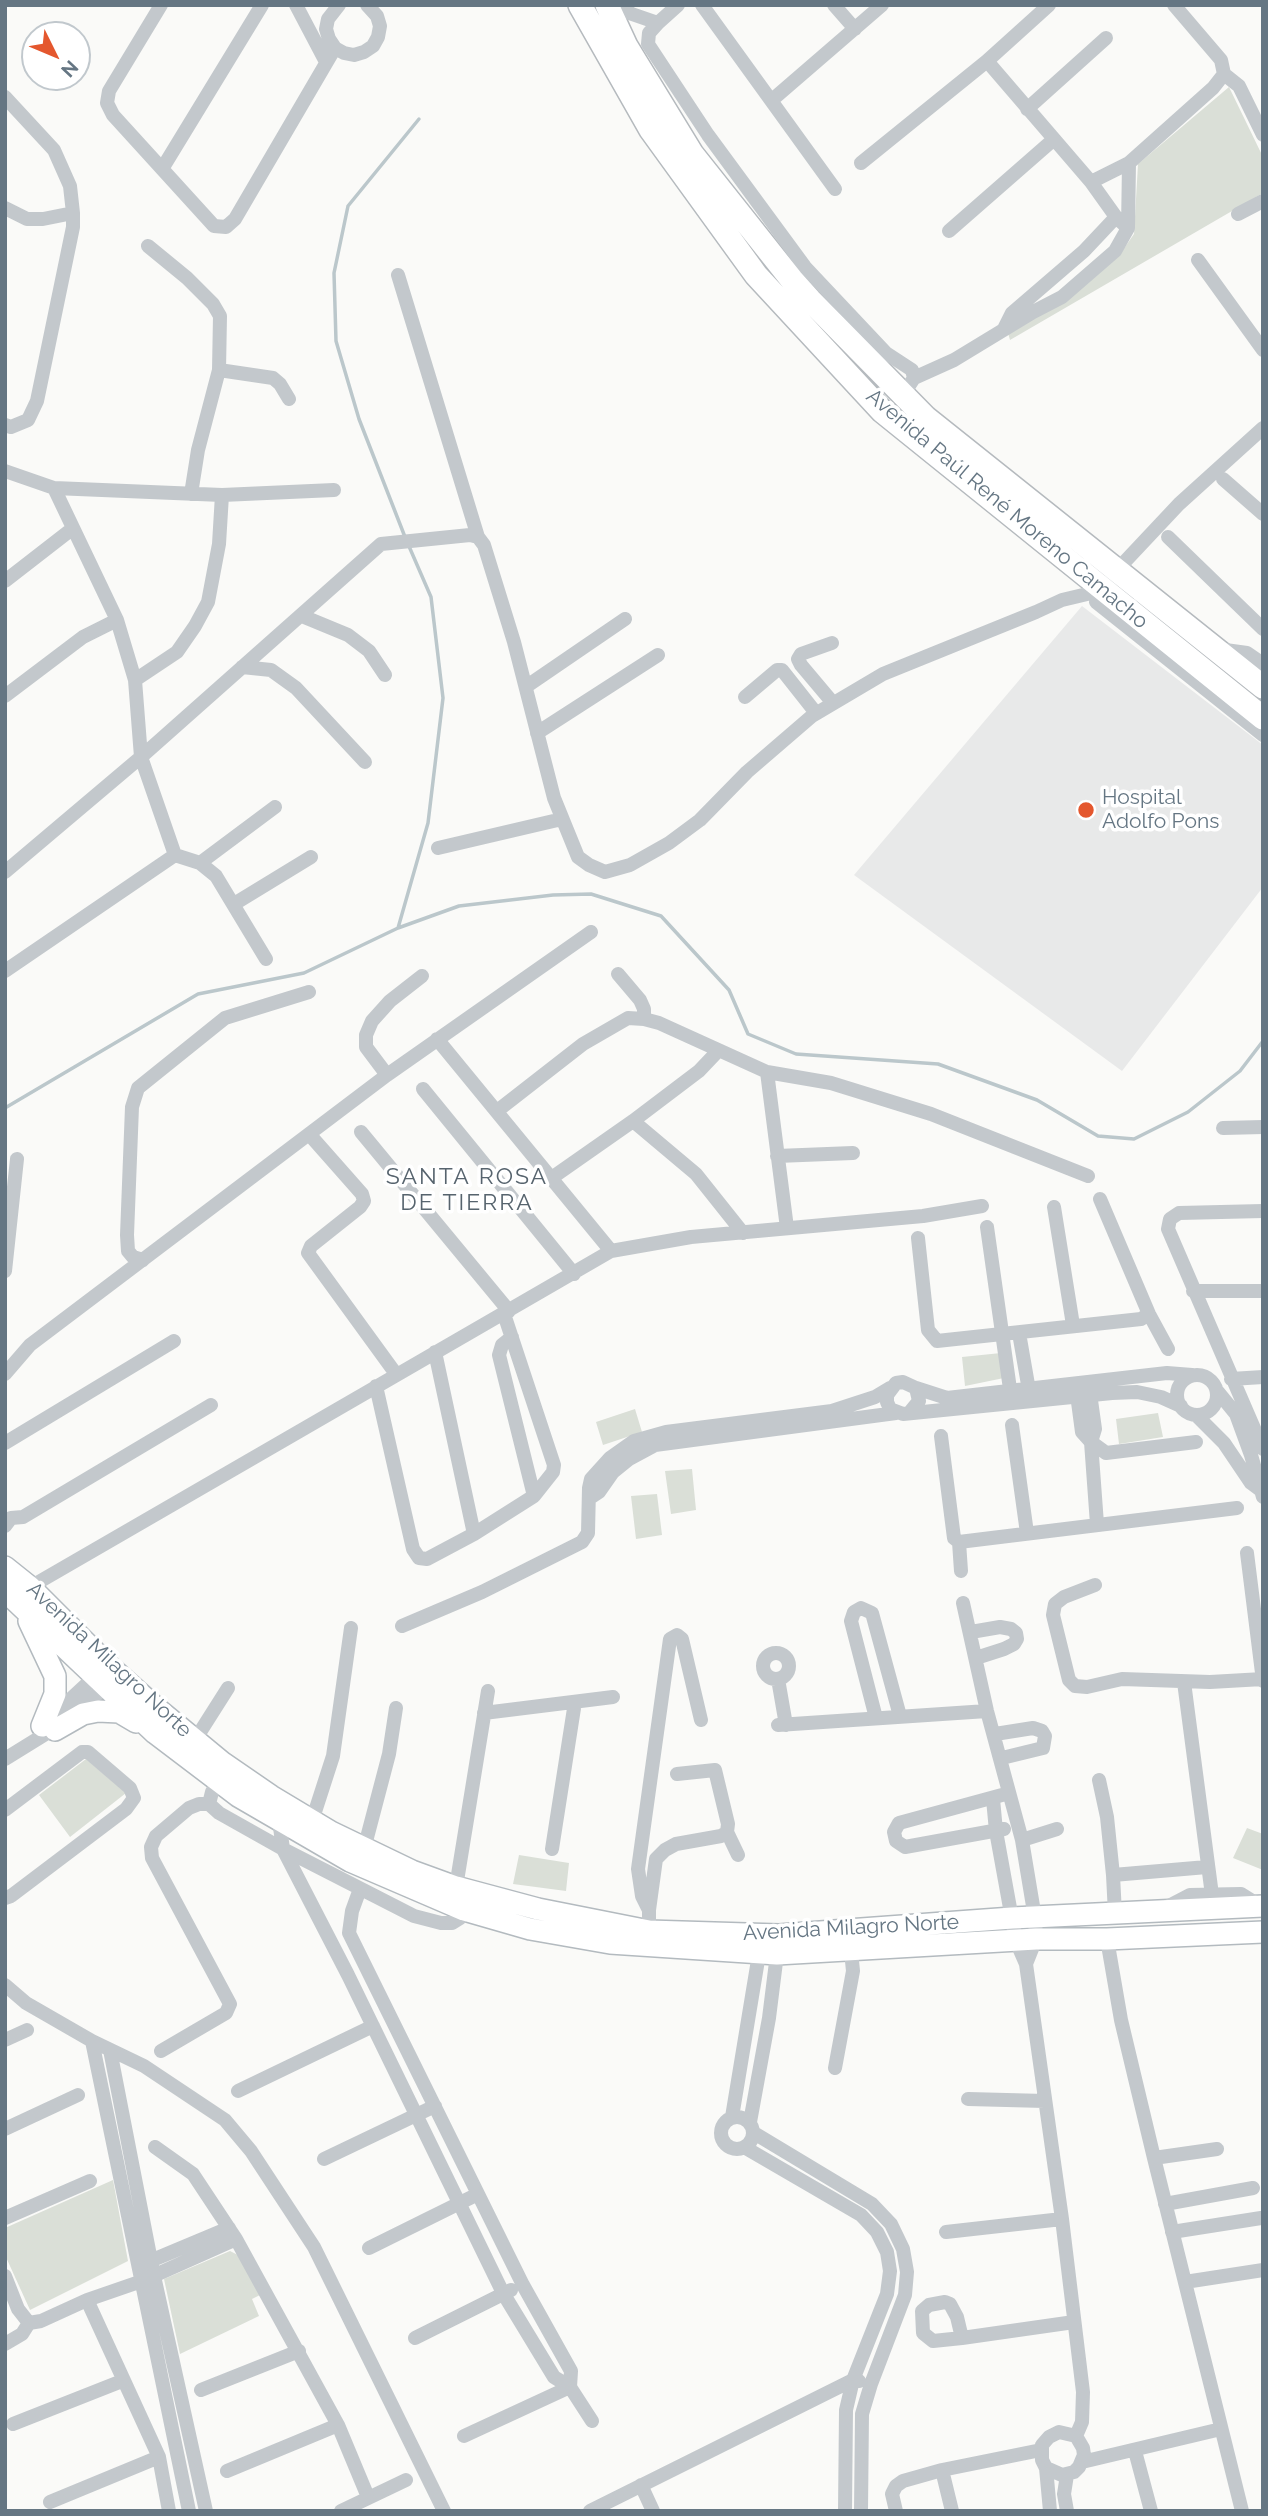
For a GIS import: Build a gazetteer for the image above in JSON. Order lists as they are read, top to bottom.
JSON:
{
  "streets": {
    "main road": ["Avenida Paúl René Moreno Camacho", "Avenida Milagro Norte"]
  },
  "districts": ["SANTA ROSA DE TIERRA"],
  "places": ["Hospital Adolfo Pons"],
  "north": "bottom right"
}
